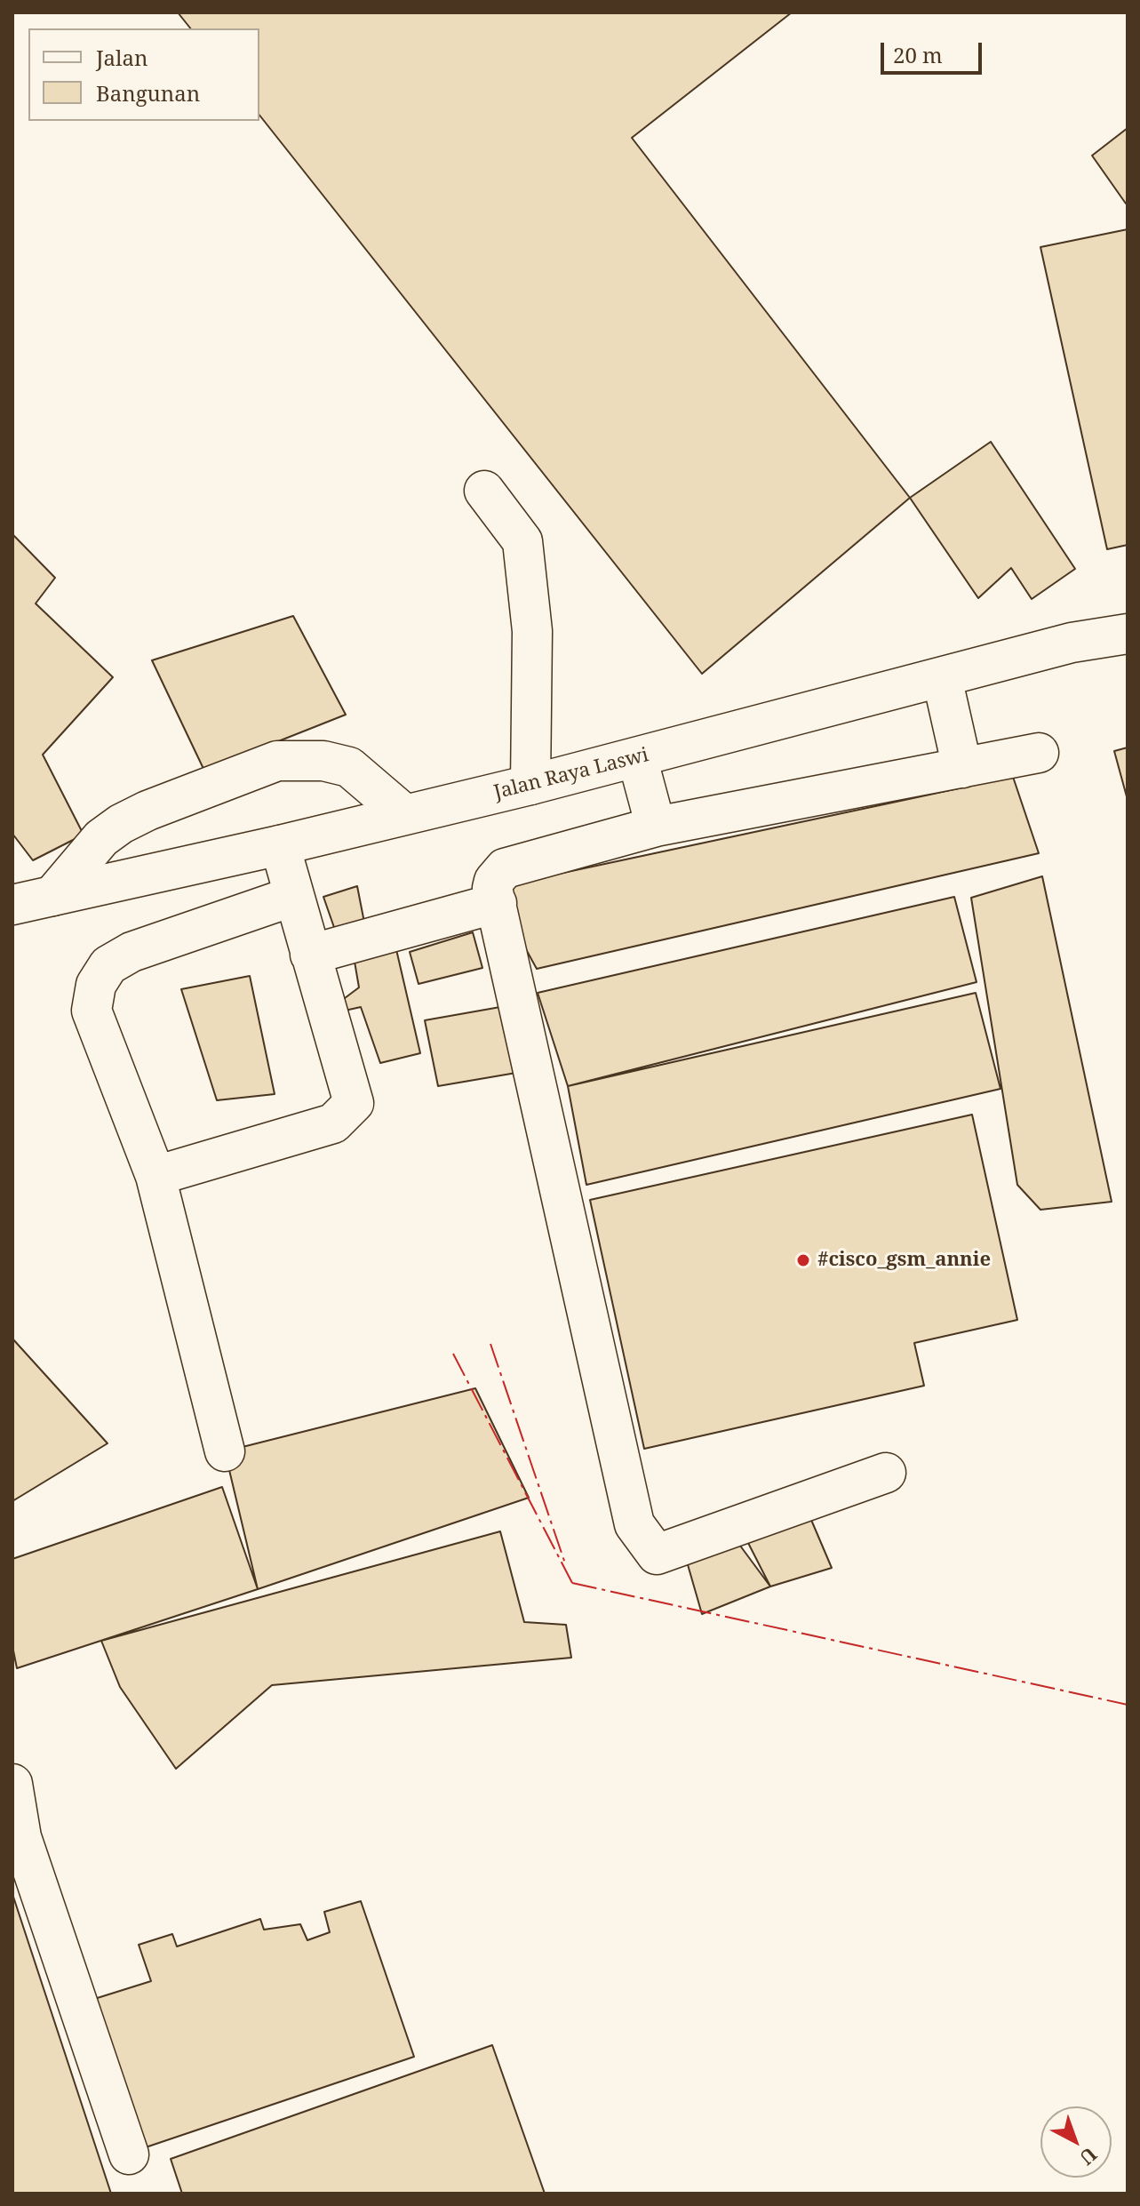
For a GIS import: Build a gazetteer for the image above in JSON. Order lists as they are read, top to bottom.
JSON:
{
  "streets": {
    "main road": ["Jalan Raya Laswi"]
  },
  "places": ["#cisco_gsm_annie"],
  "legend": ["Jalan", "Bangunan"],
  "scale_bar": "20 m",
  "north": "bottom right"
}
